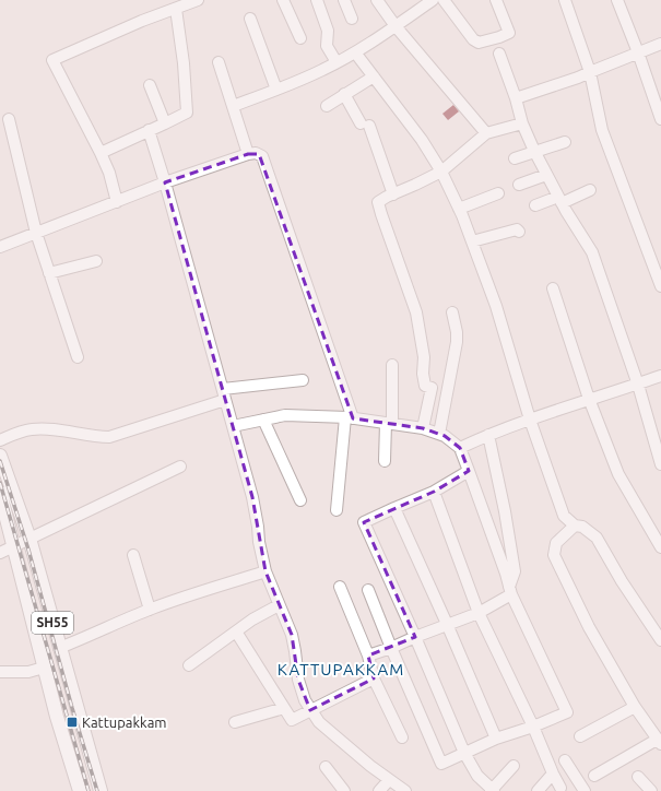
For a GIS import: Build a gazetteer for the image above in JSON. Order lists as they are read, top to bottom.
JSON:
{
  "streets": {
    "main road": ["SH55"]
  },
  "districts": ["KATTUPAKKAM"],
  "places": {
    "transit": ["Kattupakkam"]
  }
}
